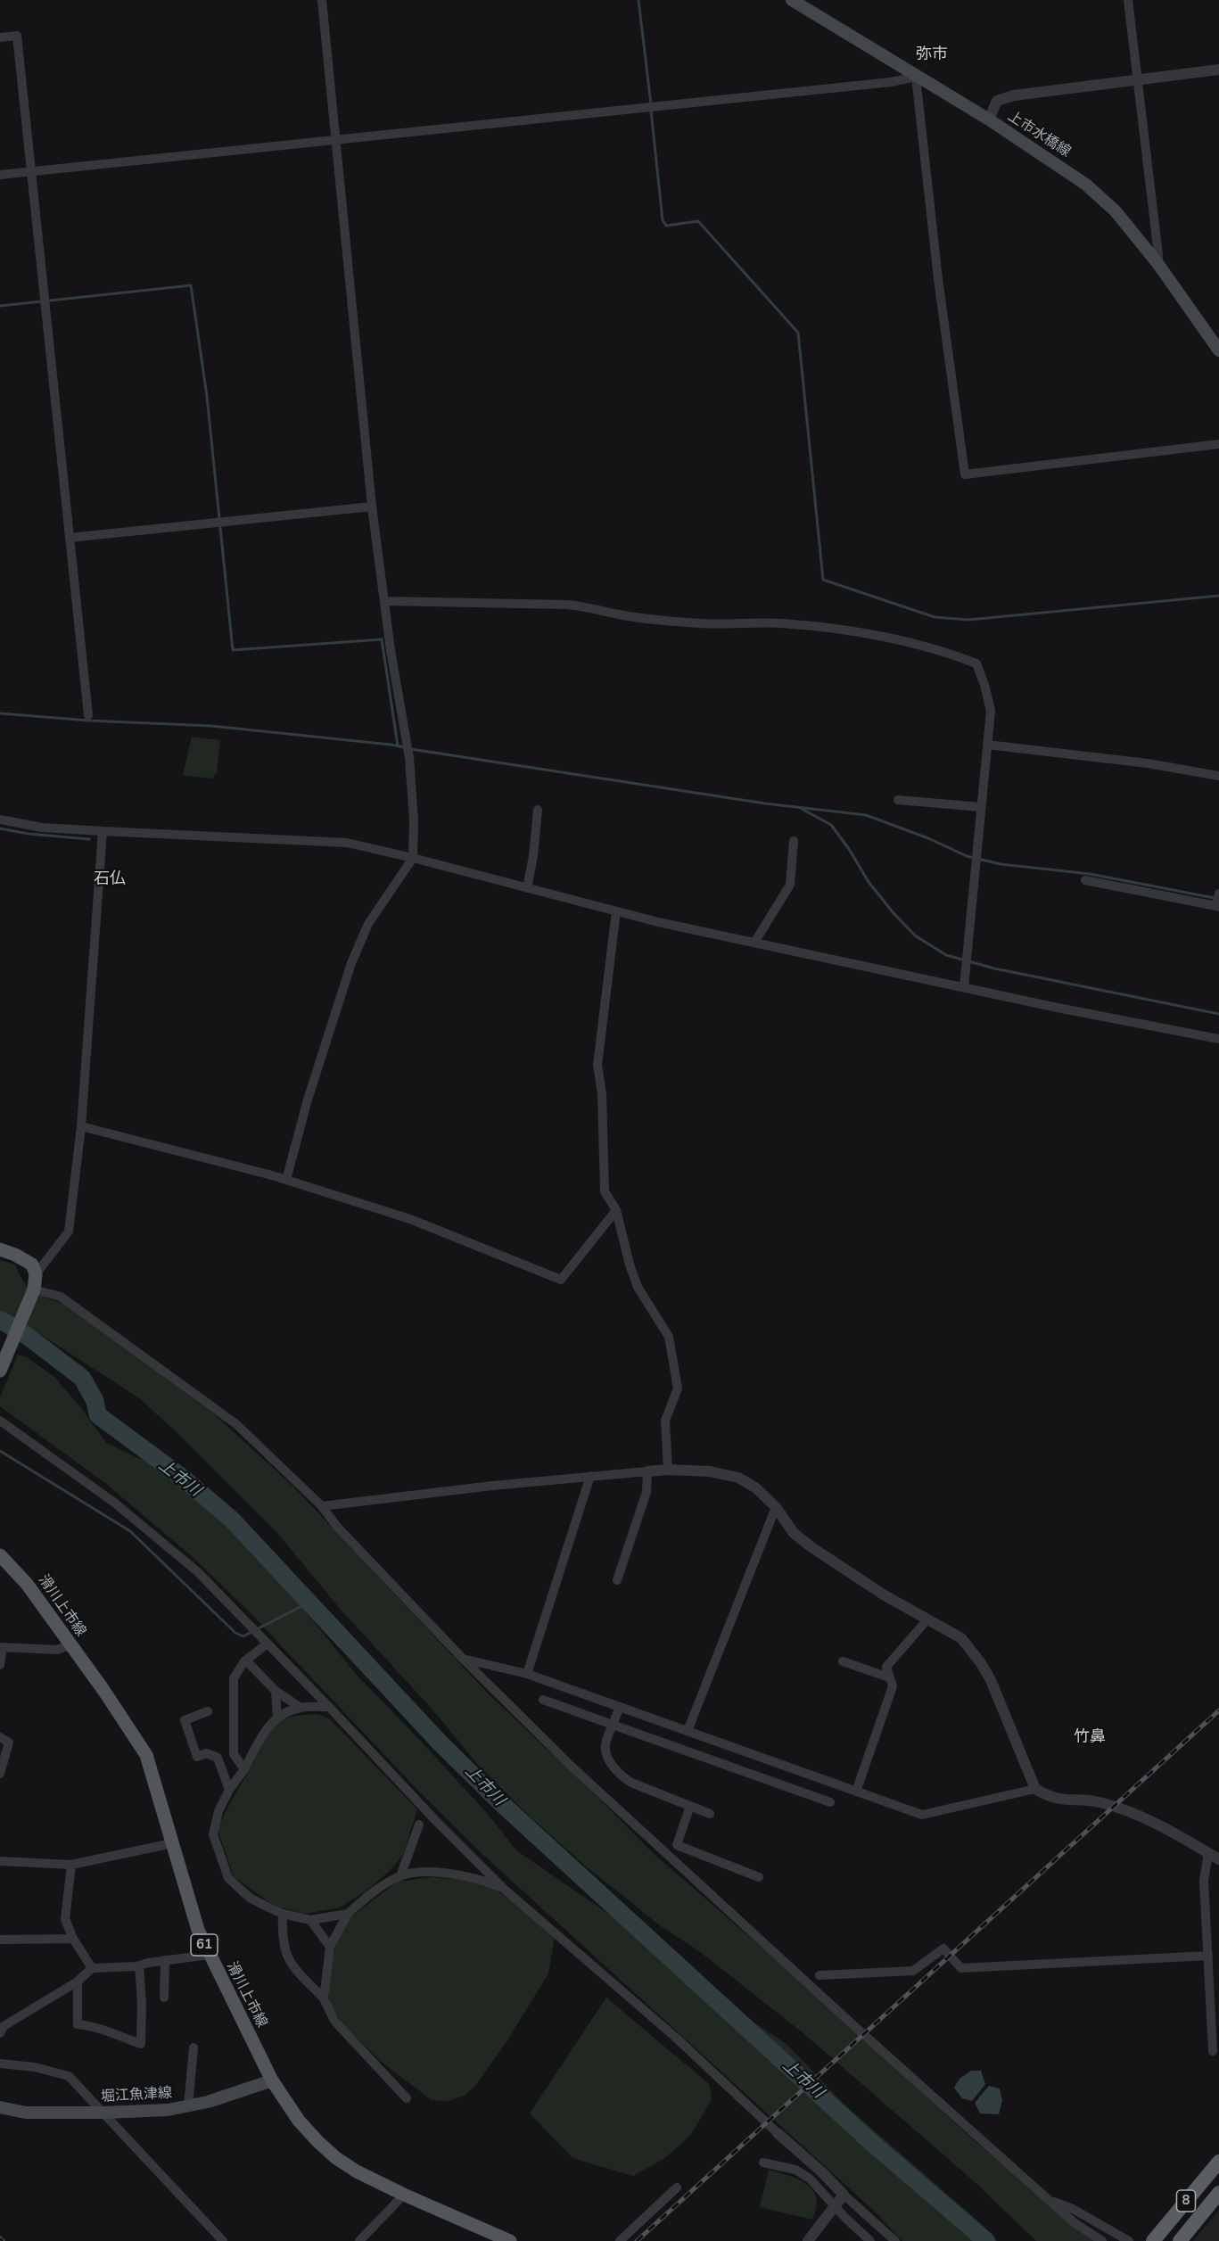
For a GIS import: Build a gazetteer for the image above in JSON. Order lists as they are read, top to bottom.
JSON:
{
  "streets": {
    "highway": ["8"],
    "main road": [
      "上市水橋線",
      "滑川上市線",
      "61",
      "堀江魚津線"
    ]
  },
  "crossings": [
    ["滑川上市線", "堀江魚津線"]
  ],
  "districts": ["弥市", "石仏", "竹鼻"],
  "water": ["上市川"]
}
